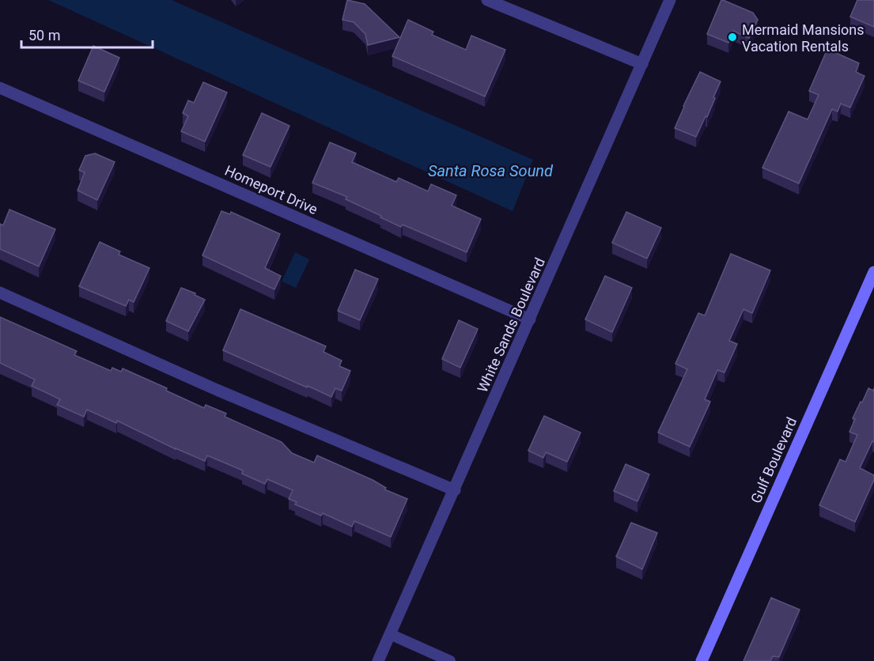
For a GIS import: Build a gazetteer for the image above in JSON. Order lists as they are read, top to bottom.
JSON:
{
  "streets": {
    "main road": ["Gulf Boulevard"],
    "street": ["Homeport Drive", "White Sands Boulevard"]
  },
  "crossings": [
    ["Homeport Drive", "White Sands Boulevard"]
  ],
  "water": ["Santa Rosa Sound"],
  "places": ["Mermaid Mansions Vacation Rentals"],
  "scale_bar": "50 m"
}
